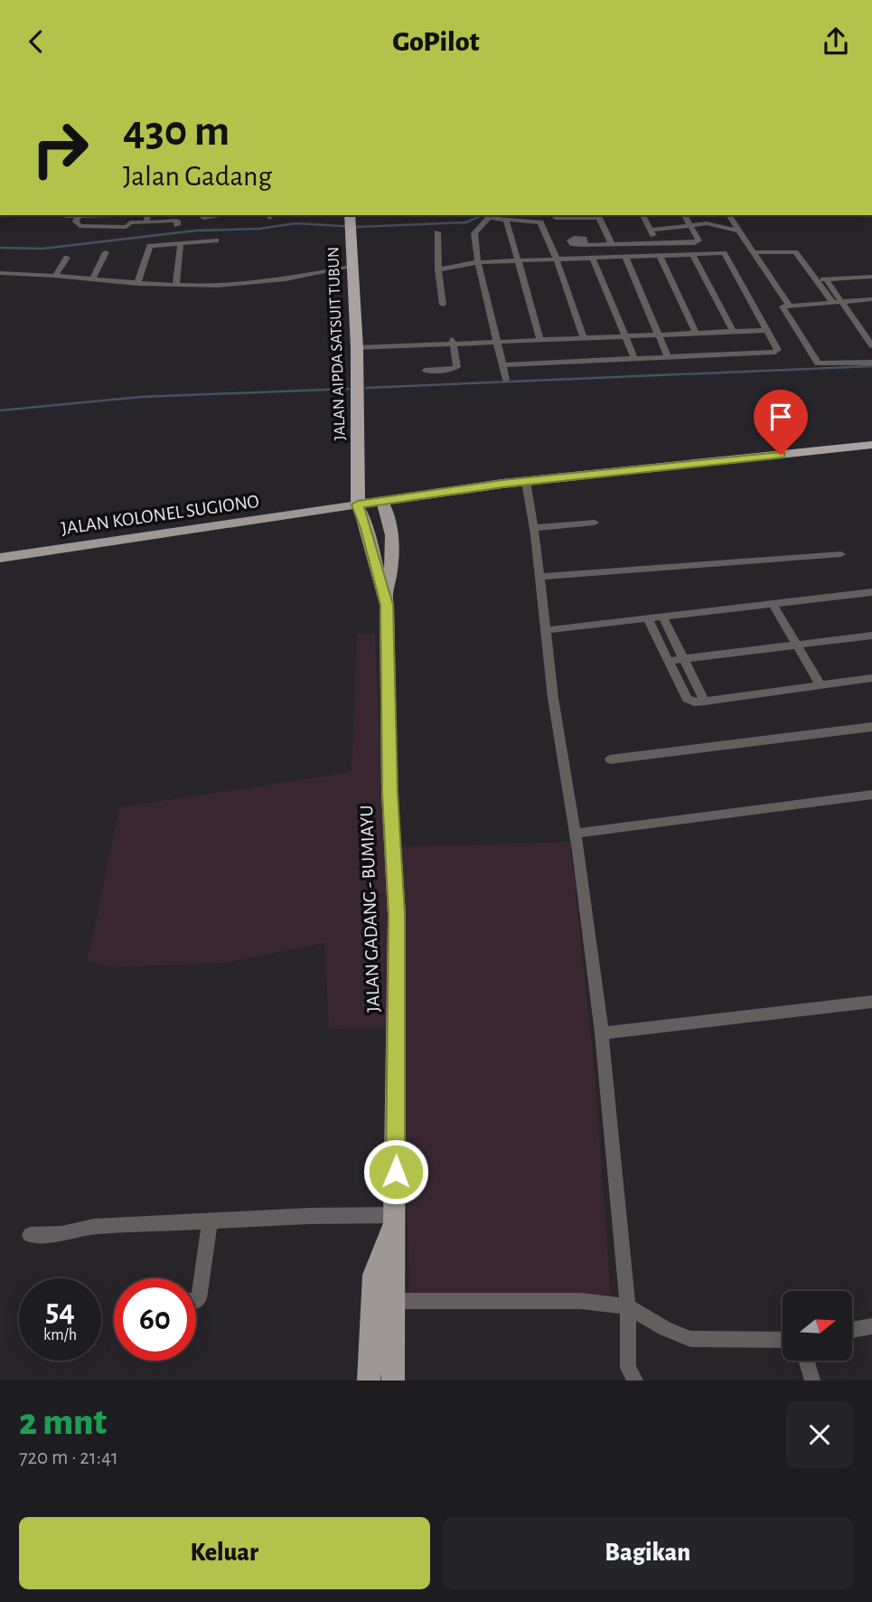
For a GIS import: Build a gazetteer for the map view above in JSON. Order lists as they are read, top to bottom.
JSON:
{
  "streets": {
    "highway": ["JALAN AIPDA SATSUIT TUBUN"],
    "main road": ["JALAN KOLONEL SUGIONO", "JALAN GADANG - BUMIAYU"]
  },
  "crossings": [
    ["JALAN AIPDA SATSUIT TUBUN", "JALAN KOLONEL SUGIONO"],
    ["JALAN AIPDA SATSUIT TUBUN", "JALAN GADANG - BUMIAYU"],
    ["JALAN KOLONEL SUGIONO", "JALAN GADANG - BUMIAYU"]
  ],
  "north": "right",
  "page": {
    "header": "GoPilot",
    "turn": ["430 m", "Jalan Gadang"],
    "speed": "54 km/h",
    "limit": "60",
    "heading": ["2 mnt", "720 m · 21:41"],
    "buttons": ["Keluar", "Bagikan"]
  }
}
